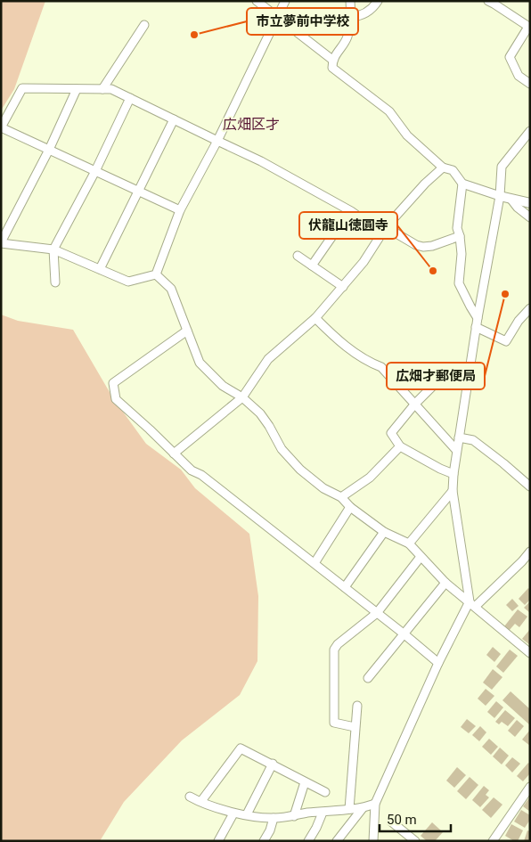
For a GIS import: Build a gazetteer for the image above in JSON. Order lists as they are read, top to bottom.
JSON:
{
  "districts": ["広畑区才"],
  "places": ["市立夢前中学校", "伏龍山徳圓寺", "広畑才郵便局"],
  "scale_bar": "50 m"
}
